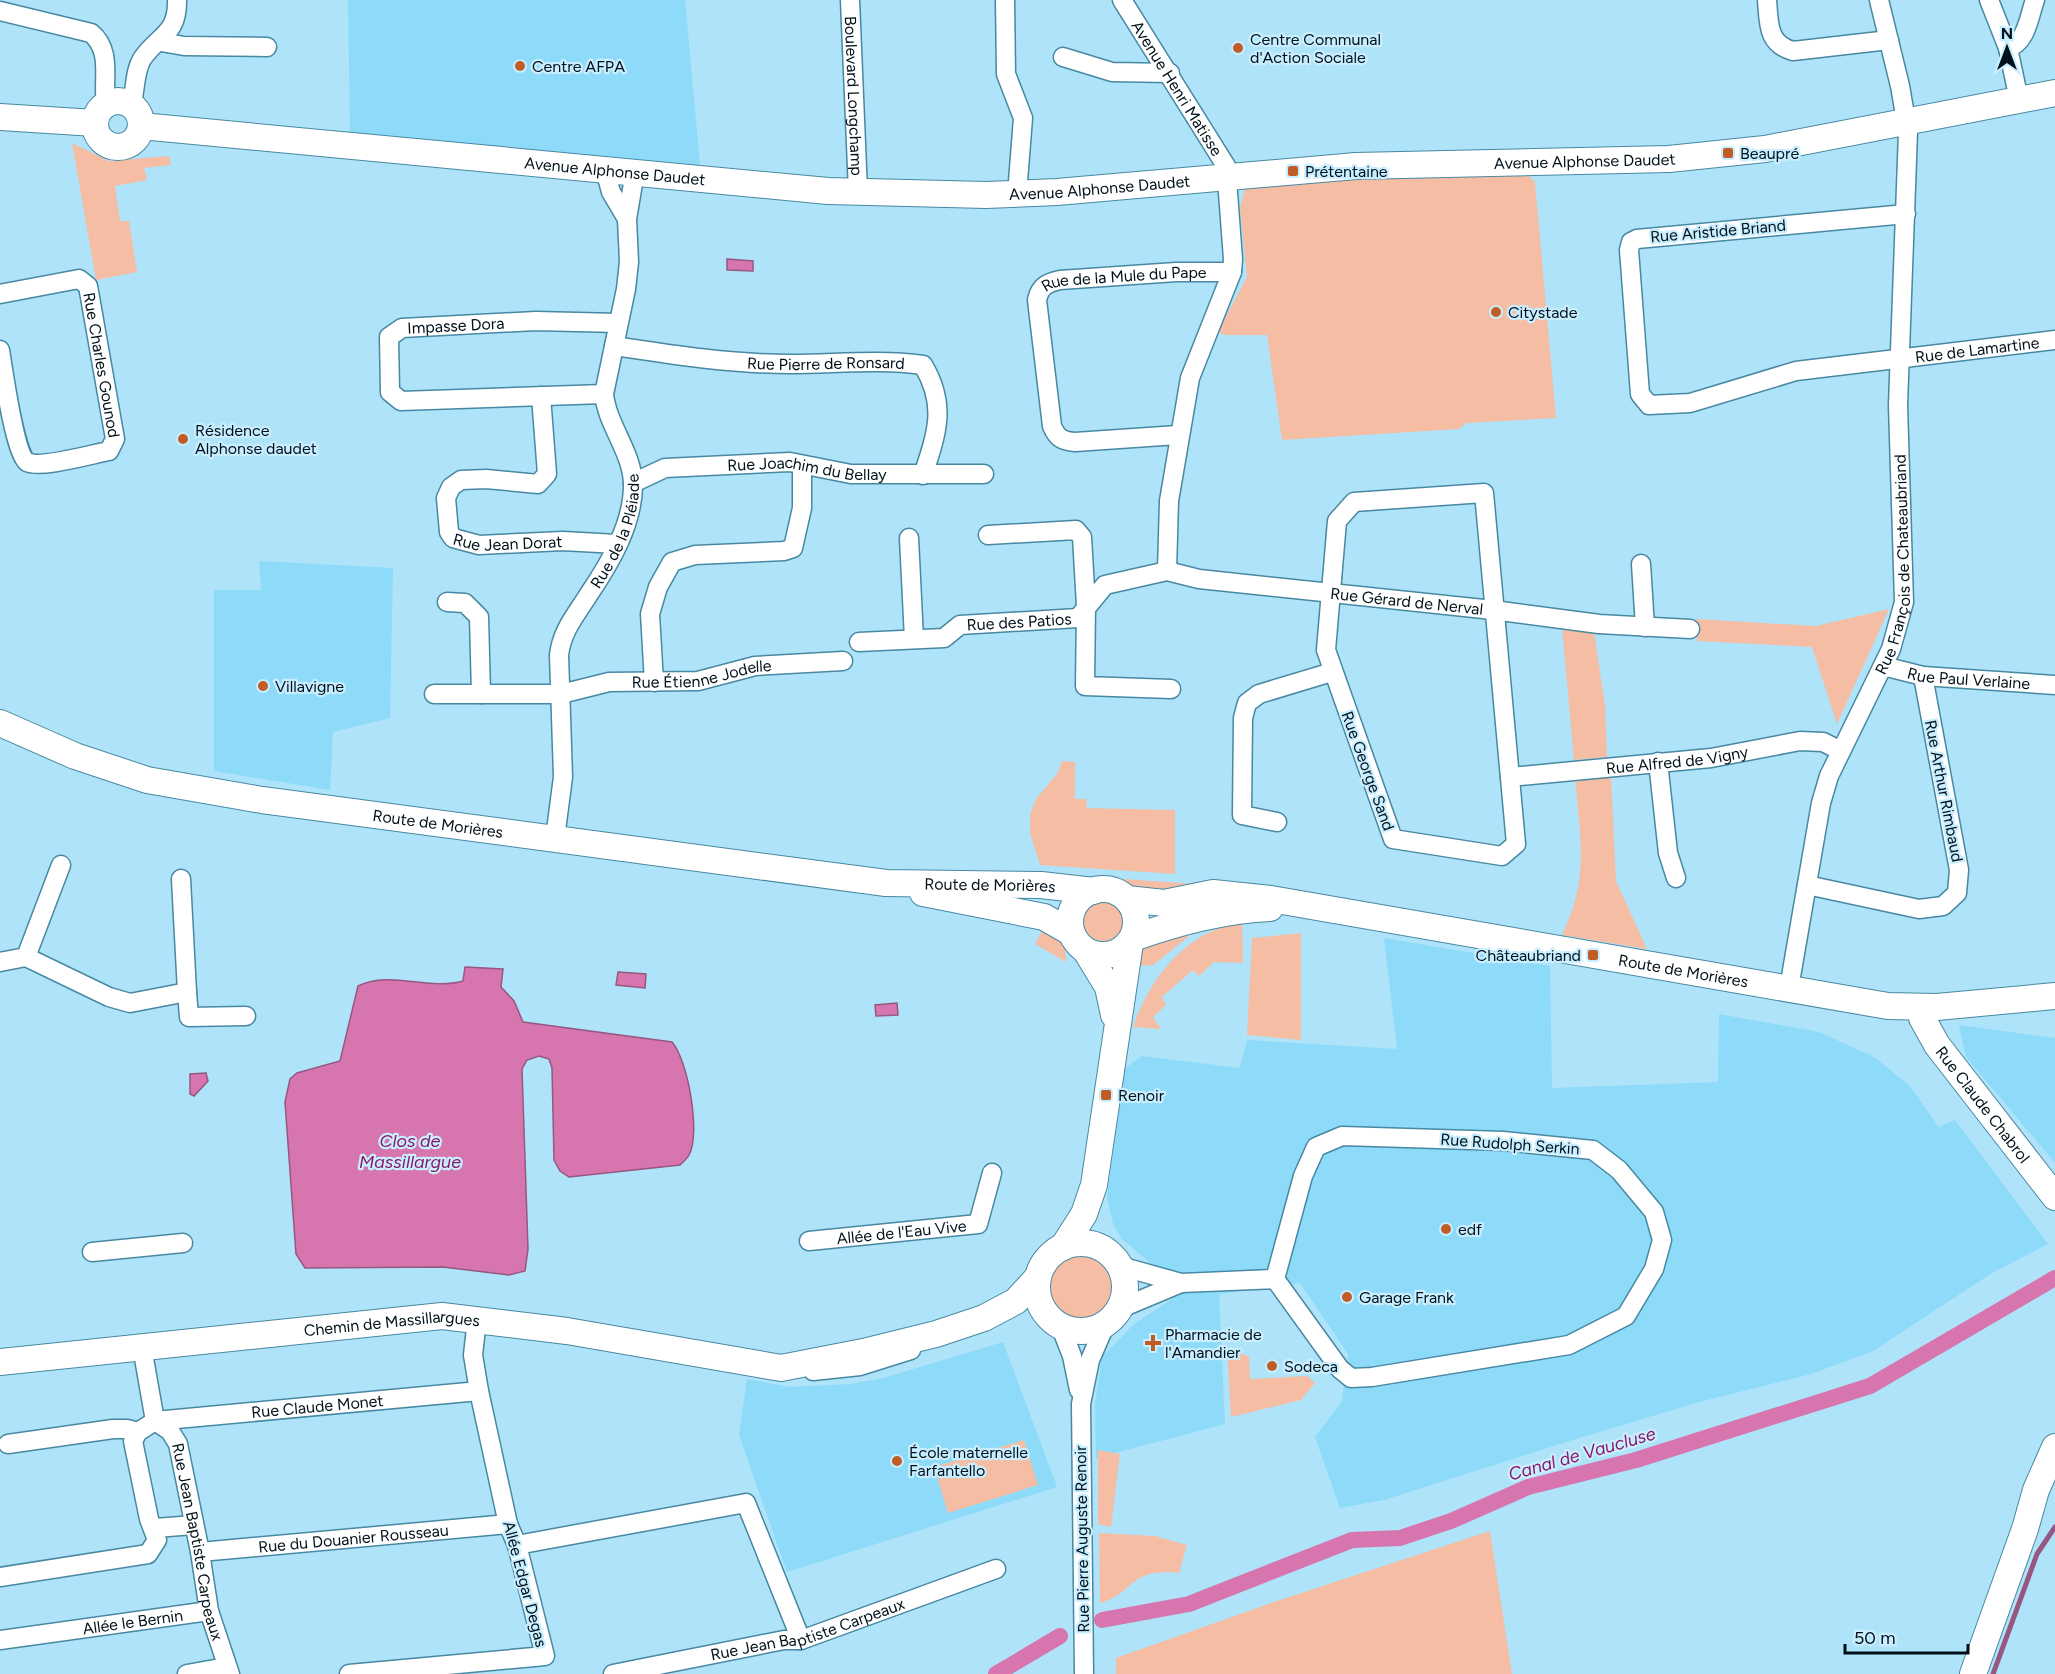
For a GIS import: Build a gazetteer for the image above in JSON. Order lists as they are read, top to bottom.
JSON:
{
  "streets": {
    "street": [
      "Avenue Henri Matisse",
      "Boulevard Longchamp",
      "Avenue Alphonse Daudet",
      "Rue Aristide Briand",
      "Rue de la Mule du Pape",
      "Impasse Dora",
      "Rue de Lamartine",
      "Rue Pierre de Ronsard",
      "Rue Charles Gounod",
      "Rue Joachim du Bellay",
      "Rue de la Pléiade",
      "Rue Jean Dorat",
      "Rue François de Chateaubriand",
      "Rue Gérard de Nerval",
      "Rue des Patios",
      "Rue Étienne Jodelle",
      "Rue Paul Verlaine",
      "Rue Alfred de Vigny",
      "Rue George Sand",
      "Rue Arthur Rimbaud",
      "Route de Morières",
      "Rue Claude Chabrol",
      "Rue Rudolph Serkin",
      "Allée de l'Eau Vive",
      "Chemin de Massillargues",
      "Rue Claude Monet",
      "Rue du Douanier Rousseau",
      "Rue Pierre Auguste Renoir",
      "Rue Jean Baptiste Carpeaux",
      "Allée Edgar Degas",
      "Allée le Bernin"
    ]
  },
  "crossings": [
    ["Avenue Henri Matisse", "Avenue Alphonse Daudet"],
    ["Avenue Henri Matisse", "Rue de la Mule du Pape"],
    ["Boulevard Longchamp", "Avenue Alphonse Daudet"],
    ["Avenue Alphonse Daudet", "Rue de la Pléiade"],
    ["Avenue Alphonse Daudet", "Rue François de Chateaubriand"],
    ["Rue Aristide Briand", "Rue de Lamartine"],
    ["Rue Aristide Briand", "Rue François de Chateaubriand"],
    ["Impasse Dora", "Rue de la Pléiade"],
    ["Impasse Dora", "Rue Jean Dorat"],
    ["Rue de Lamartine", "Rue François de Chateaubriand"],
    ["Rue Pierre de Ronsard", "Rue Joachim du Bellay"],
    ["Rue Pierre de Ronsard", "Rue de la Pléiade"],
    ["Rue Joachim du Bellay", "Rue de la Pléiade"],
    ["Rue de la Pléiade", "Rue Jean Dorat"],
    ["Rue de la Pléiade", "Rue Étienne Jodelle"],
    ["Rue de la Pléiade", "Route de Morières"],
    ["Rue François de Chateaubriand", "Rue Paul Verlaine"],
    ["Rue François de Chateaubriand", "Rue Alfred de Vigny"],
    ["Rue François de Chateaubriand", "Rue Arthur Rimbaud"],
    ["Rue François de Chateaubriand", "Route de Morières"],
    ["Rue Gérard de Nerval", "Rue des Patios"],
    ["Rue Gérard de Nerval", "Rue George Sand"],
    ["Rue Paul Verlaine", "Rue Arthur Rimbaud"],
    ["Rue Alfred de Vigny", "Rue George Sand"],
    ["Route de Morières", "Rue Claude Chabrol"],
    ["Chemin de Massillargues", "Rue Pierre Auguste Renoir"],
    ["Chemin de Massillargues", "Allée Edgar Degas"],
    ["Rue Claude Monet", "Rue Jean Baptiste Carpeaux"],
    ["Rue Claude Monet", "Allée Edgar Degas"],
    ["Rue du Douanier Rousseau", "Rue Jean Baptiste Carpeaux"],
    ["Rue du Douanier Rousseau", "Allée Edgar Degas"],
    ["Rue Jean Baptiste Carpeaux", "Allée le Bernin"]
  ],
  "water": ["Clos de Massillargue", "Canal de Vaucluse"],
  "places": {
    "other": [
      "Centre Communal d'Action Sociale",
      "Centre AFPA",
      "Citystade",
      "Résidence Alphonse daudet",
      "Villavigne",
      "edf",
      "Garage Frank",
      "Sodeca",
      "École maternelle Farfantello"
    ],
    "transit": [
      "Beaupré",
      "Prétentaine",
      "Châteaubriand",
      "Renoir"
    ],
    "health": ["Pharmacie de l'Amandier"]
  },
  "scale_bar": "50 m",
  "north": "top"
}
